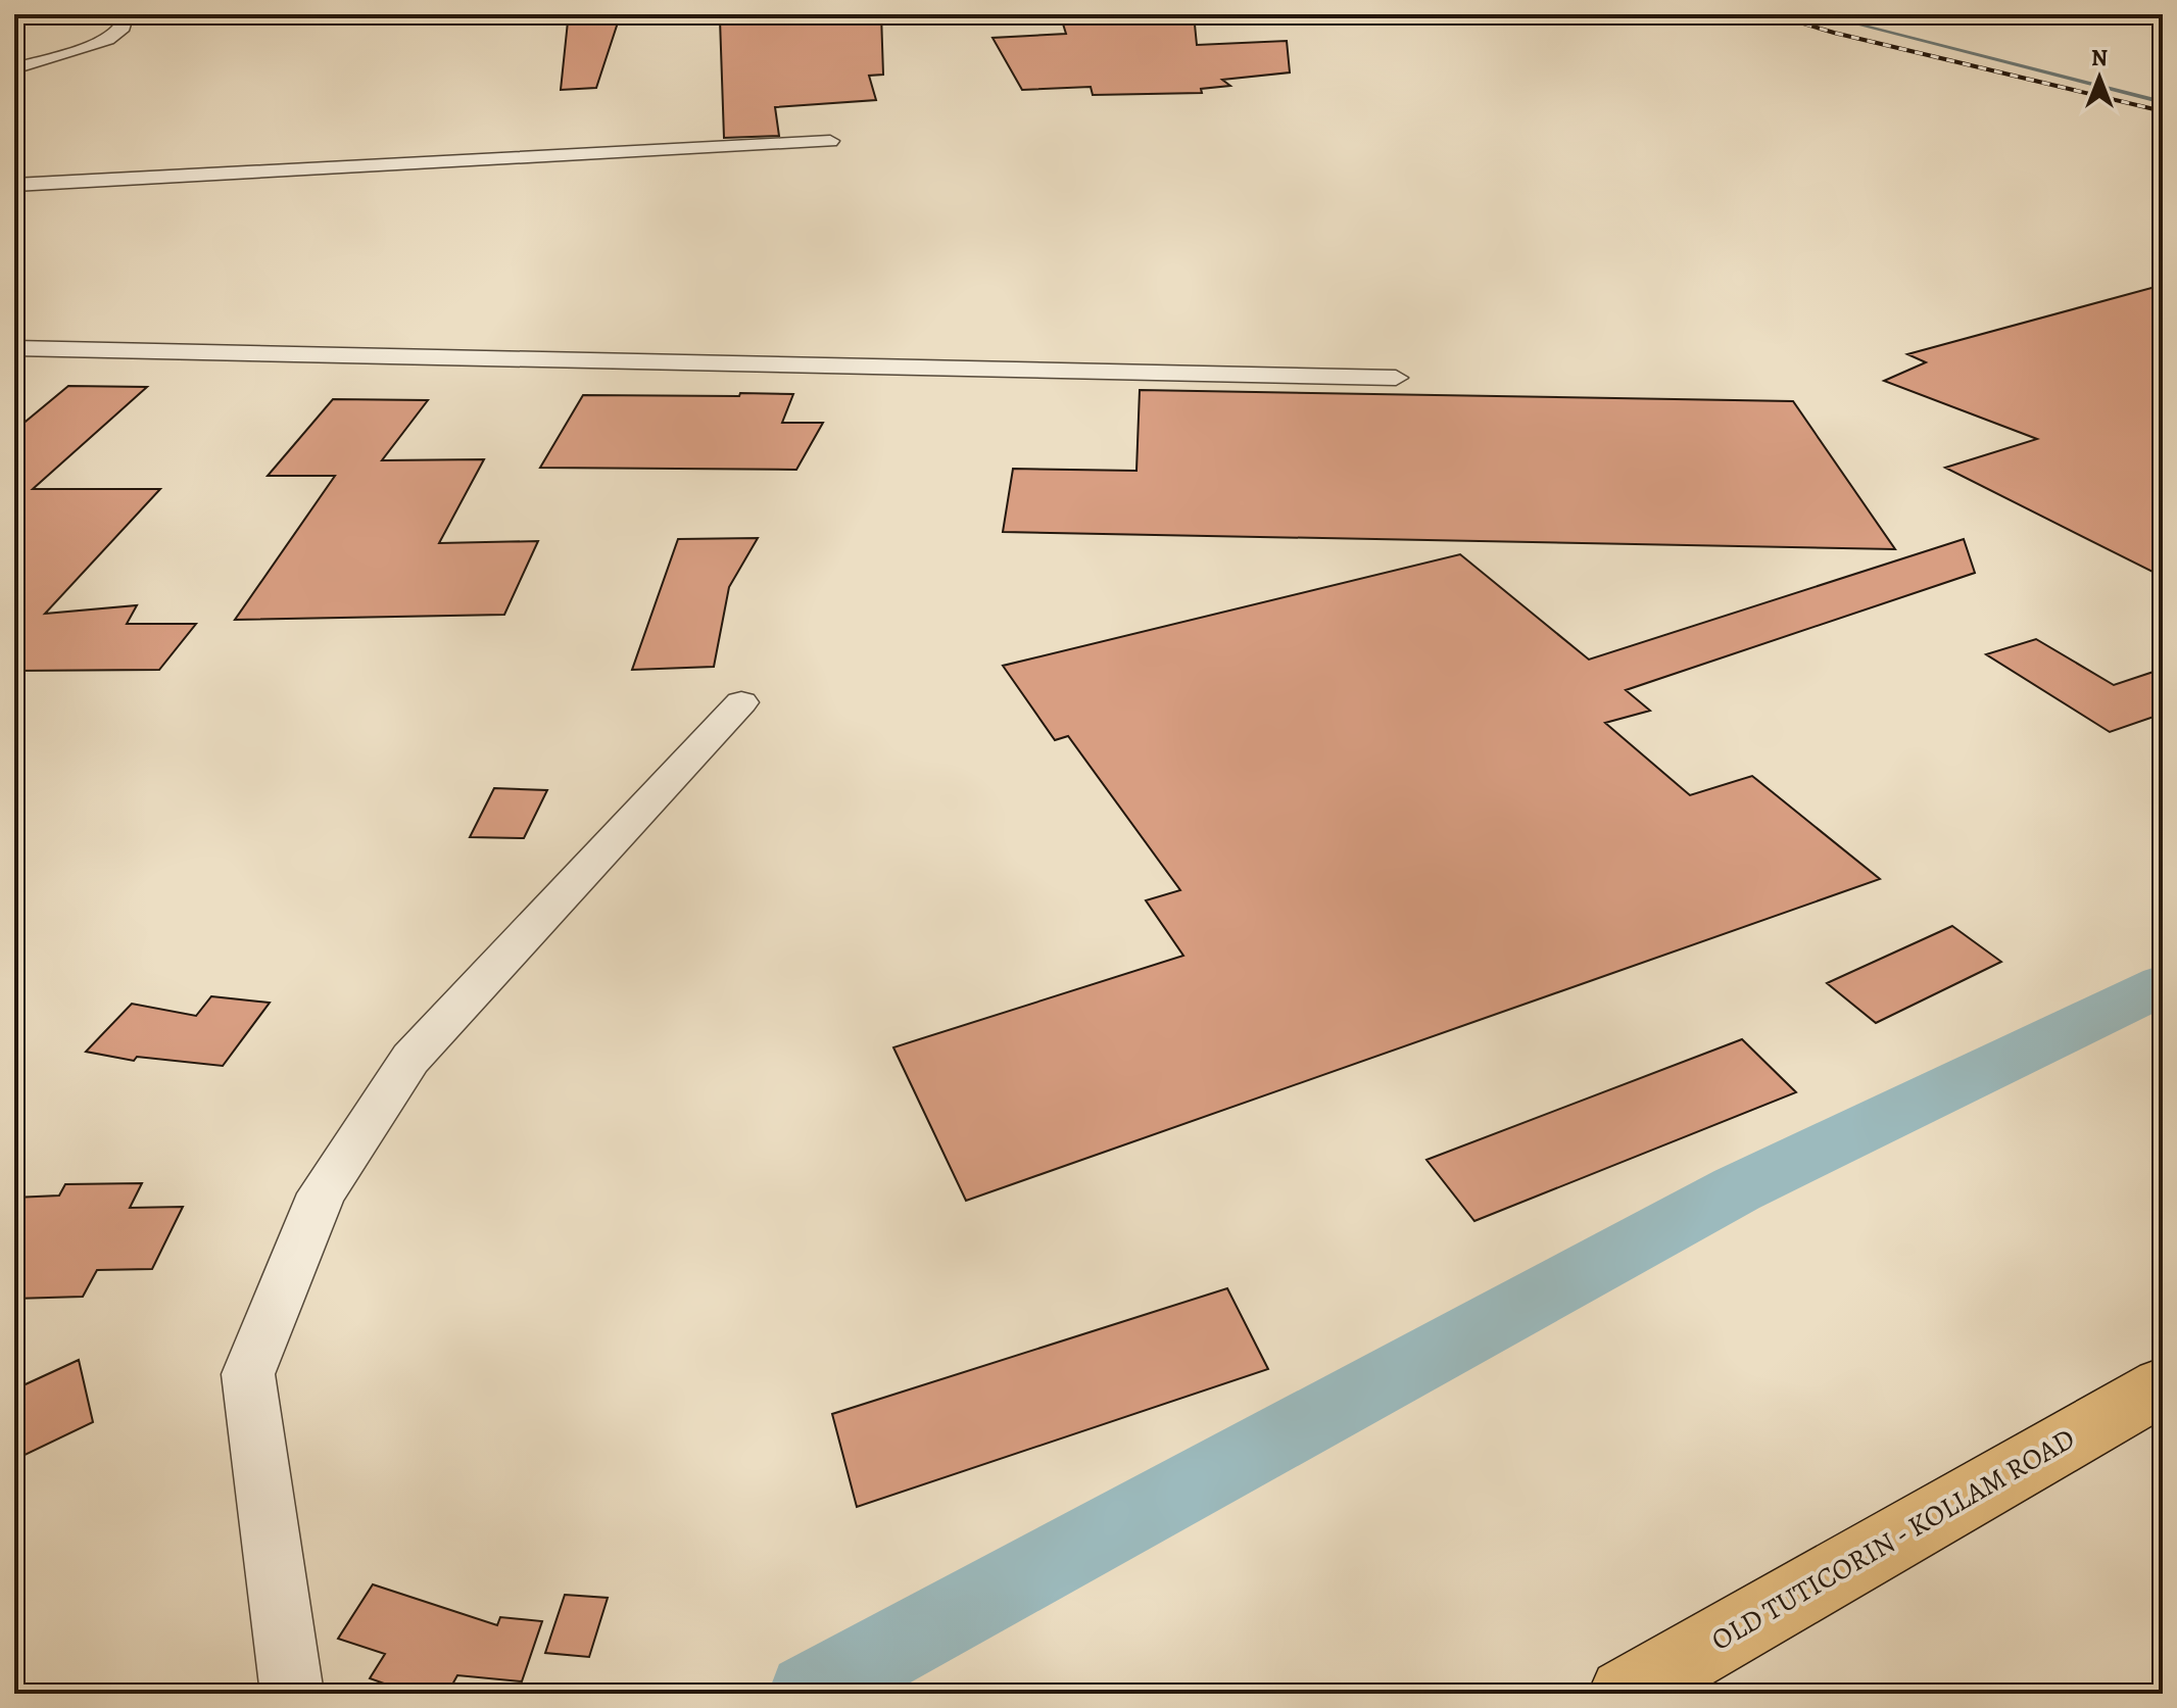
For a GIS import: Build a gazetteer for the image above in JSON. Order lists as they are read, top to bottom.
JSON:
{
  "streets": {
    "main road": ["OLD TUTICORIN - KOLLAM ROAD"]
  },
  "north": "top"
}
